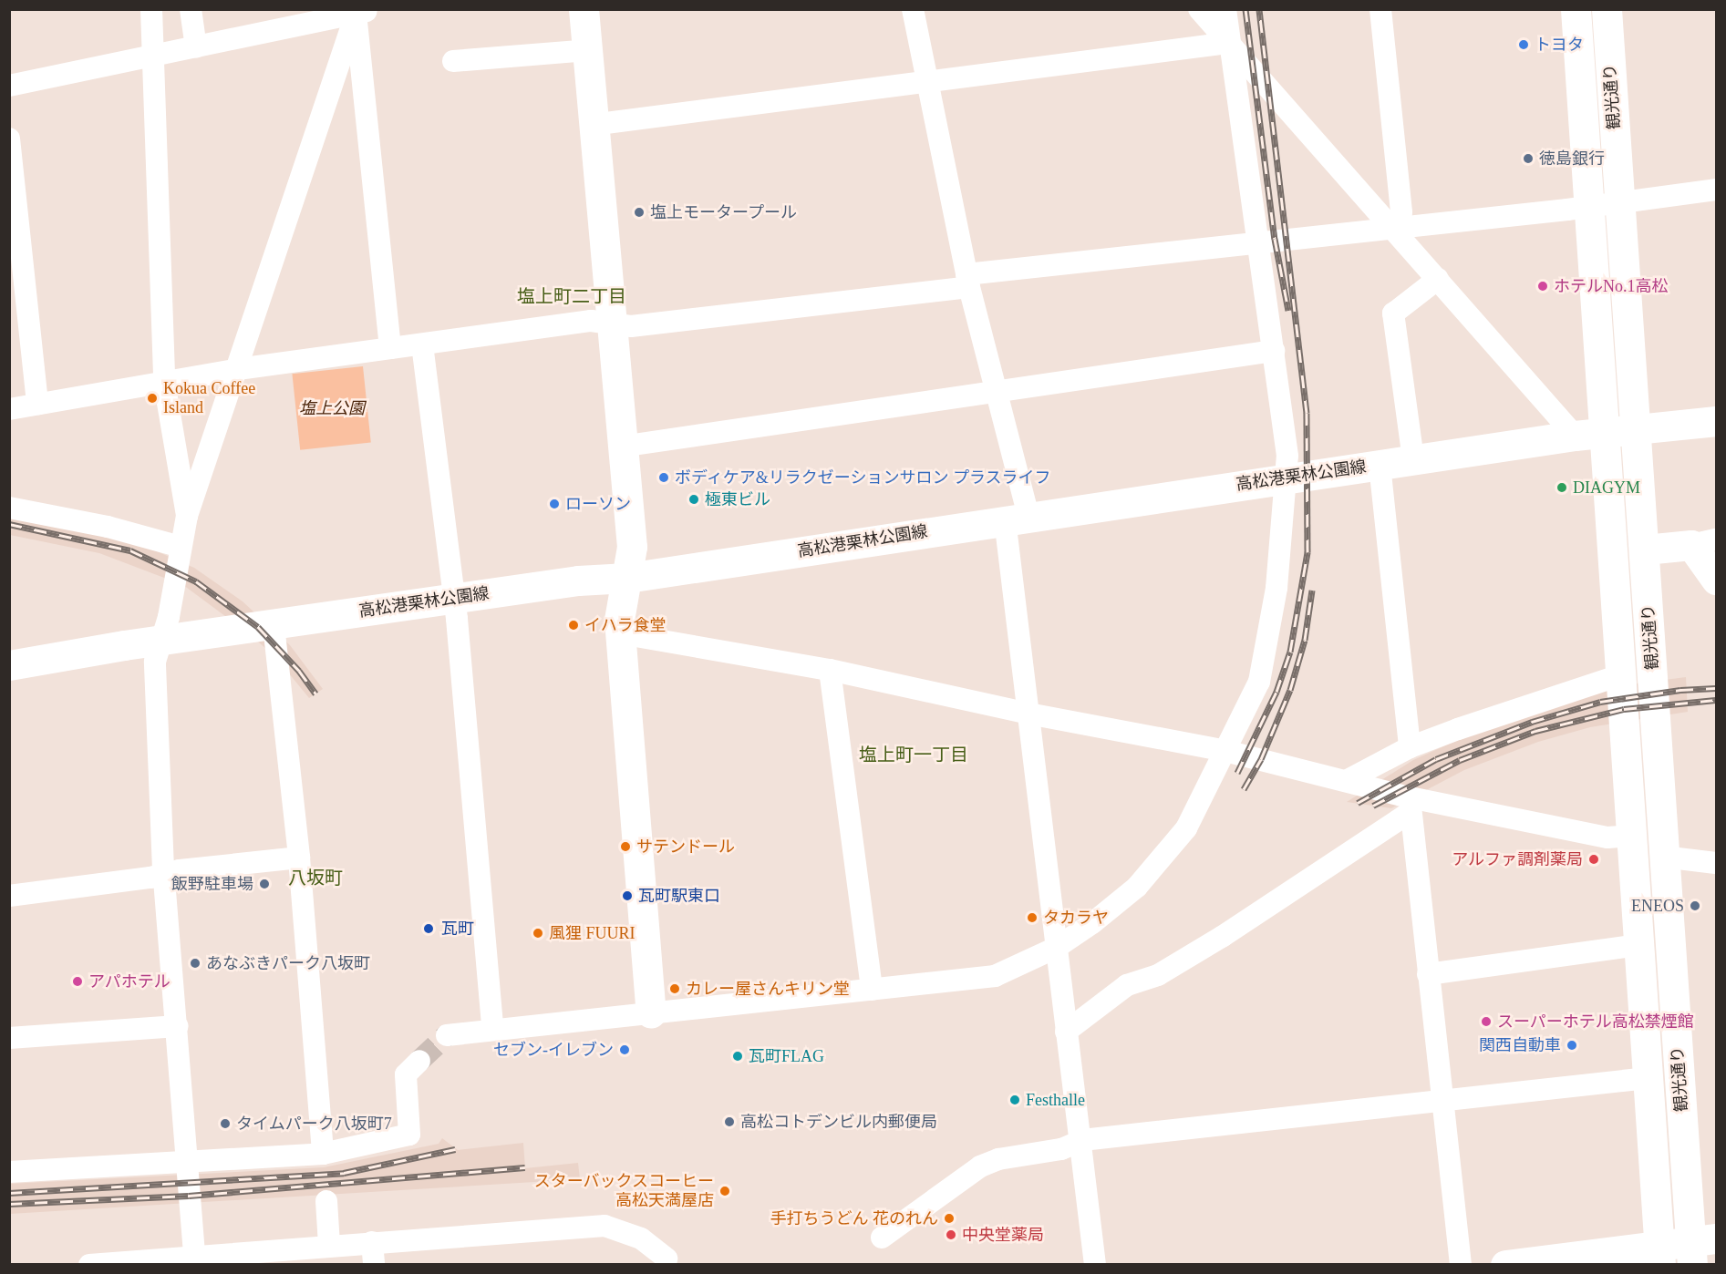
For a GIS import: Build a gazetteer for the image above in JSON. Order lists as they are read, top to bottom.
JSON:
{
  "streets": {
    "main road": ["観光通り", "高松港栗林公園線"]
  },
  "crossings": [
    ["観光通り", "高松港栗林公園線"]
  ],
  "districts": ["塩上町二丁目", "塩上町一丁目", "八坂町"],
  "parks": ["塩上公園"],
  "places": [
    "トヨタ",
    "徳島銀行",
    "塩上モータープール",
    "ホテルNo.1高松",
    "Kokua Coffee Island",
    "ボディケア&リラクゼーションサロン プラスライフ",
    "DIAGYM",
    "極東ビル",
    "ローソン",
    "イハラ食堂",
    "サテンドール",
    "アルファ調剤薬局",
    "飯野駐車場",
    "瓦町駅東口",
    "ENEOS",
    "タカラヤ",
    "瓦町",
    "風狸 FUURI",
    "あなぶきパーク八坂町",
    "アパホテル",
    "カレー屋さんキリン堂",
    "スーパーホテル高松禁煙館",
    "関西自動車",
    "セブン-イレブン",
    "瓦町FLAG",
    "Festhalle",
    "高松コトデンビル内郵便局",
    "タイムパーク八坂町7",
    "スターバックスコーヒー 高松天満屋店",
    "手打ちうどん 花のれん",
    "中央堂薬局"
  ]
}
